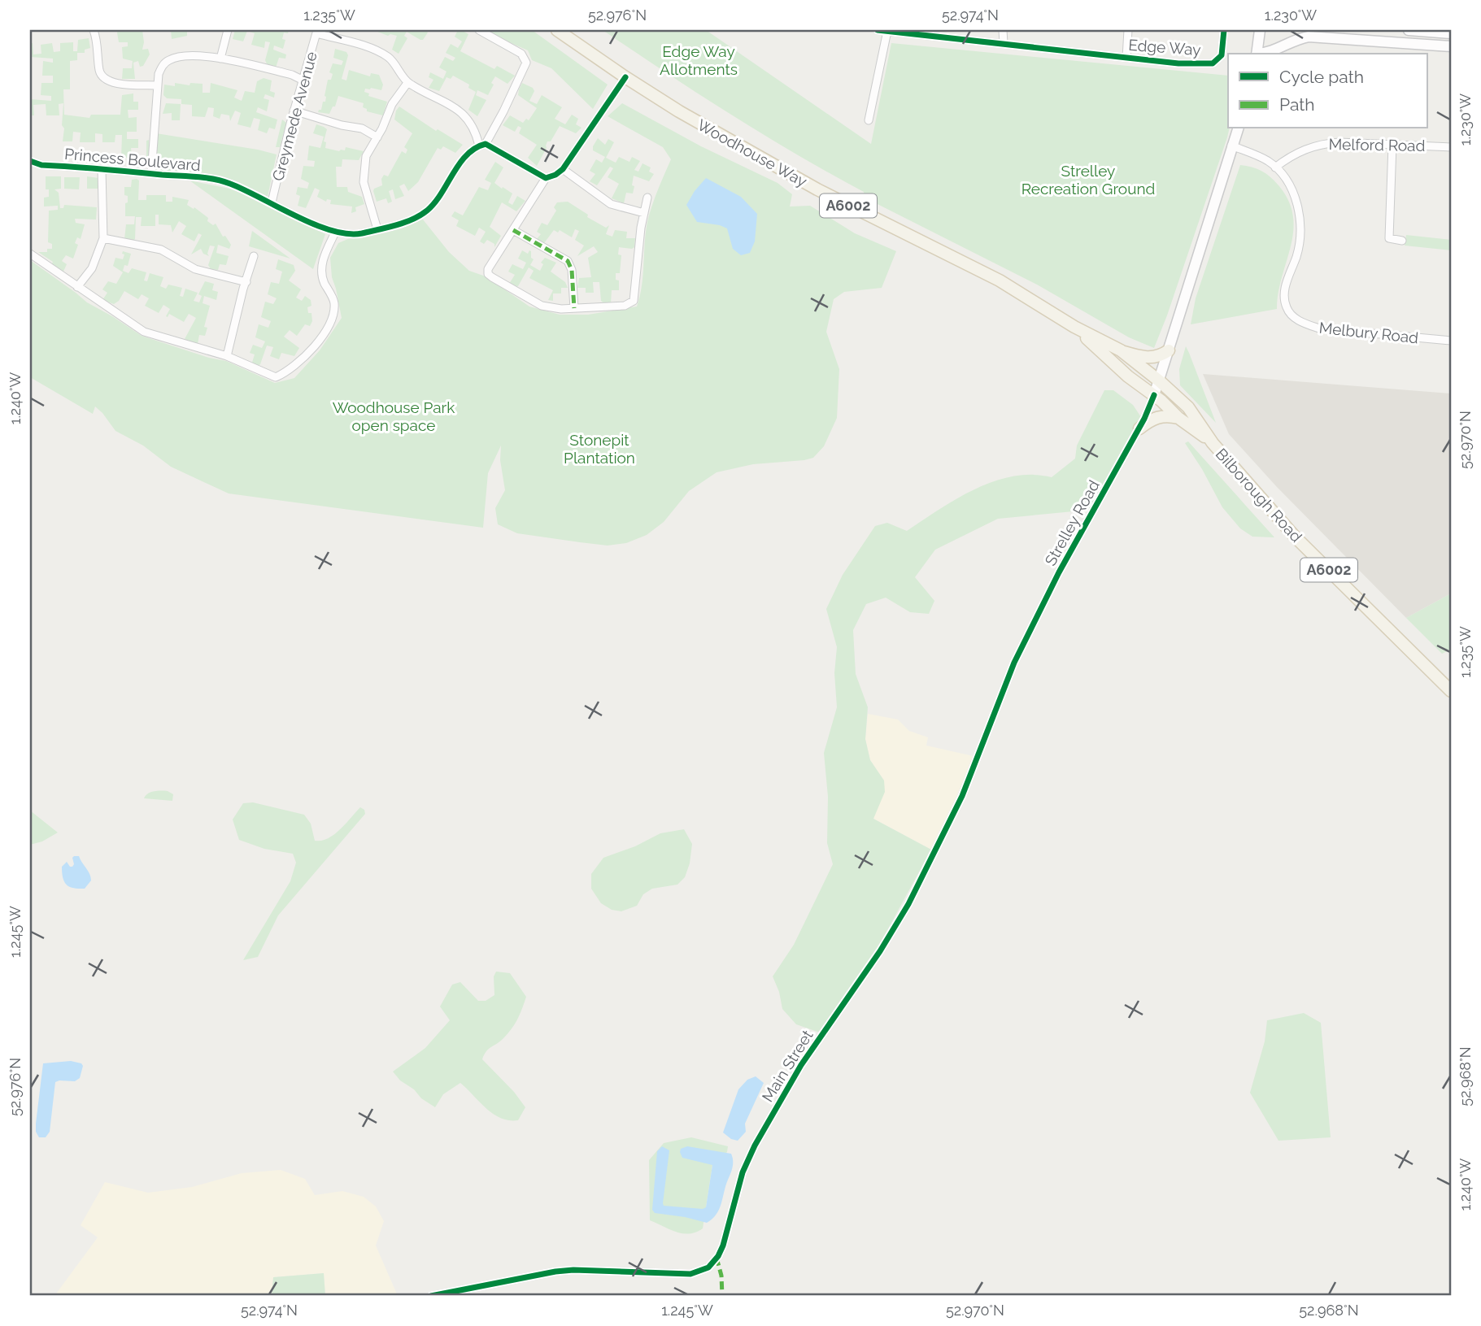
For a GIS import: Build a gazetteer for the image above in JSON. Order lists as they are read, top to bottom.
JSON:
{
  "streets": {
    "main road": [
      "Woodhouse Way",
      "A6002",
      "Bilborough Road",
      "Strelley Road"
    ],
    "street": [
      "Edge Way",
      "Greymede Avenue",
      "Melford Road",
      "Princess Boulevard",
      "Melbury Road",
      "Main Street"
    ]
  },
  "crossings": [
    ["Greymede Avenue", "Princess Boulevard"],
    ["Melford Road", "Melbury Road"],
    ["Woodhouse Way", "A6002"],
    ["Woodhouse Way", "Bilborough Road"],
    ["Woodhouse Way", "Strelley Road"],
    ["A6002", "Strelley Road"],
    ["Melbury Road", "Strelley Road"],
    ["Bilborough Road", "Strelley Road"],
    ["Strelley Road", "Main Street"]
  ],
  "parks": [
    "Edge Way Allotments",
    "Strelley Recreation Ground",
    "Woodhouse Park open space",
    "Stonepit Plantation"
  ],
  "legend": ["Cycle path", "Path"],
  "coordinates": [
    "1.235°W",
    "52.976°N",
    "52.974°N",
    "1.230°W",
    "1.240°W",
    "52.970°N",
    "1.245°W",
    "52.968°N"
  ]
}
